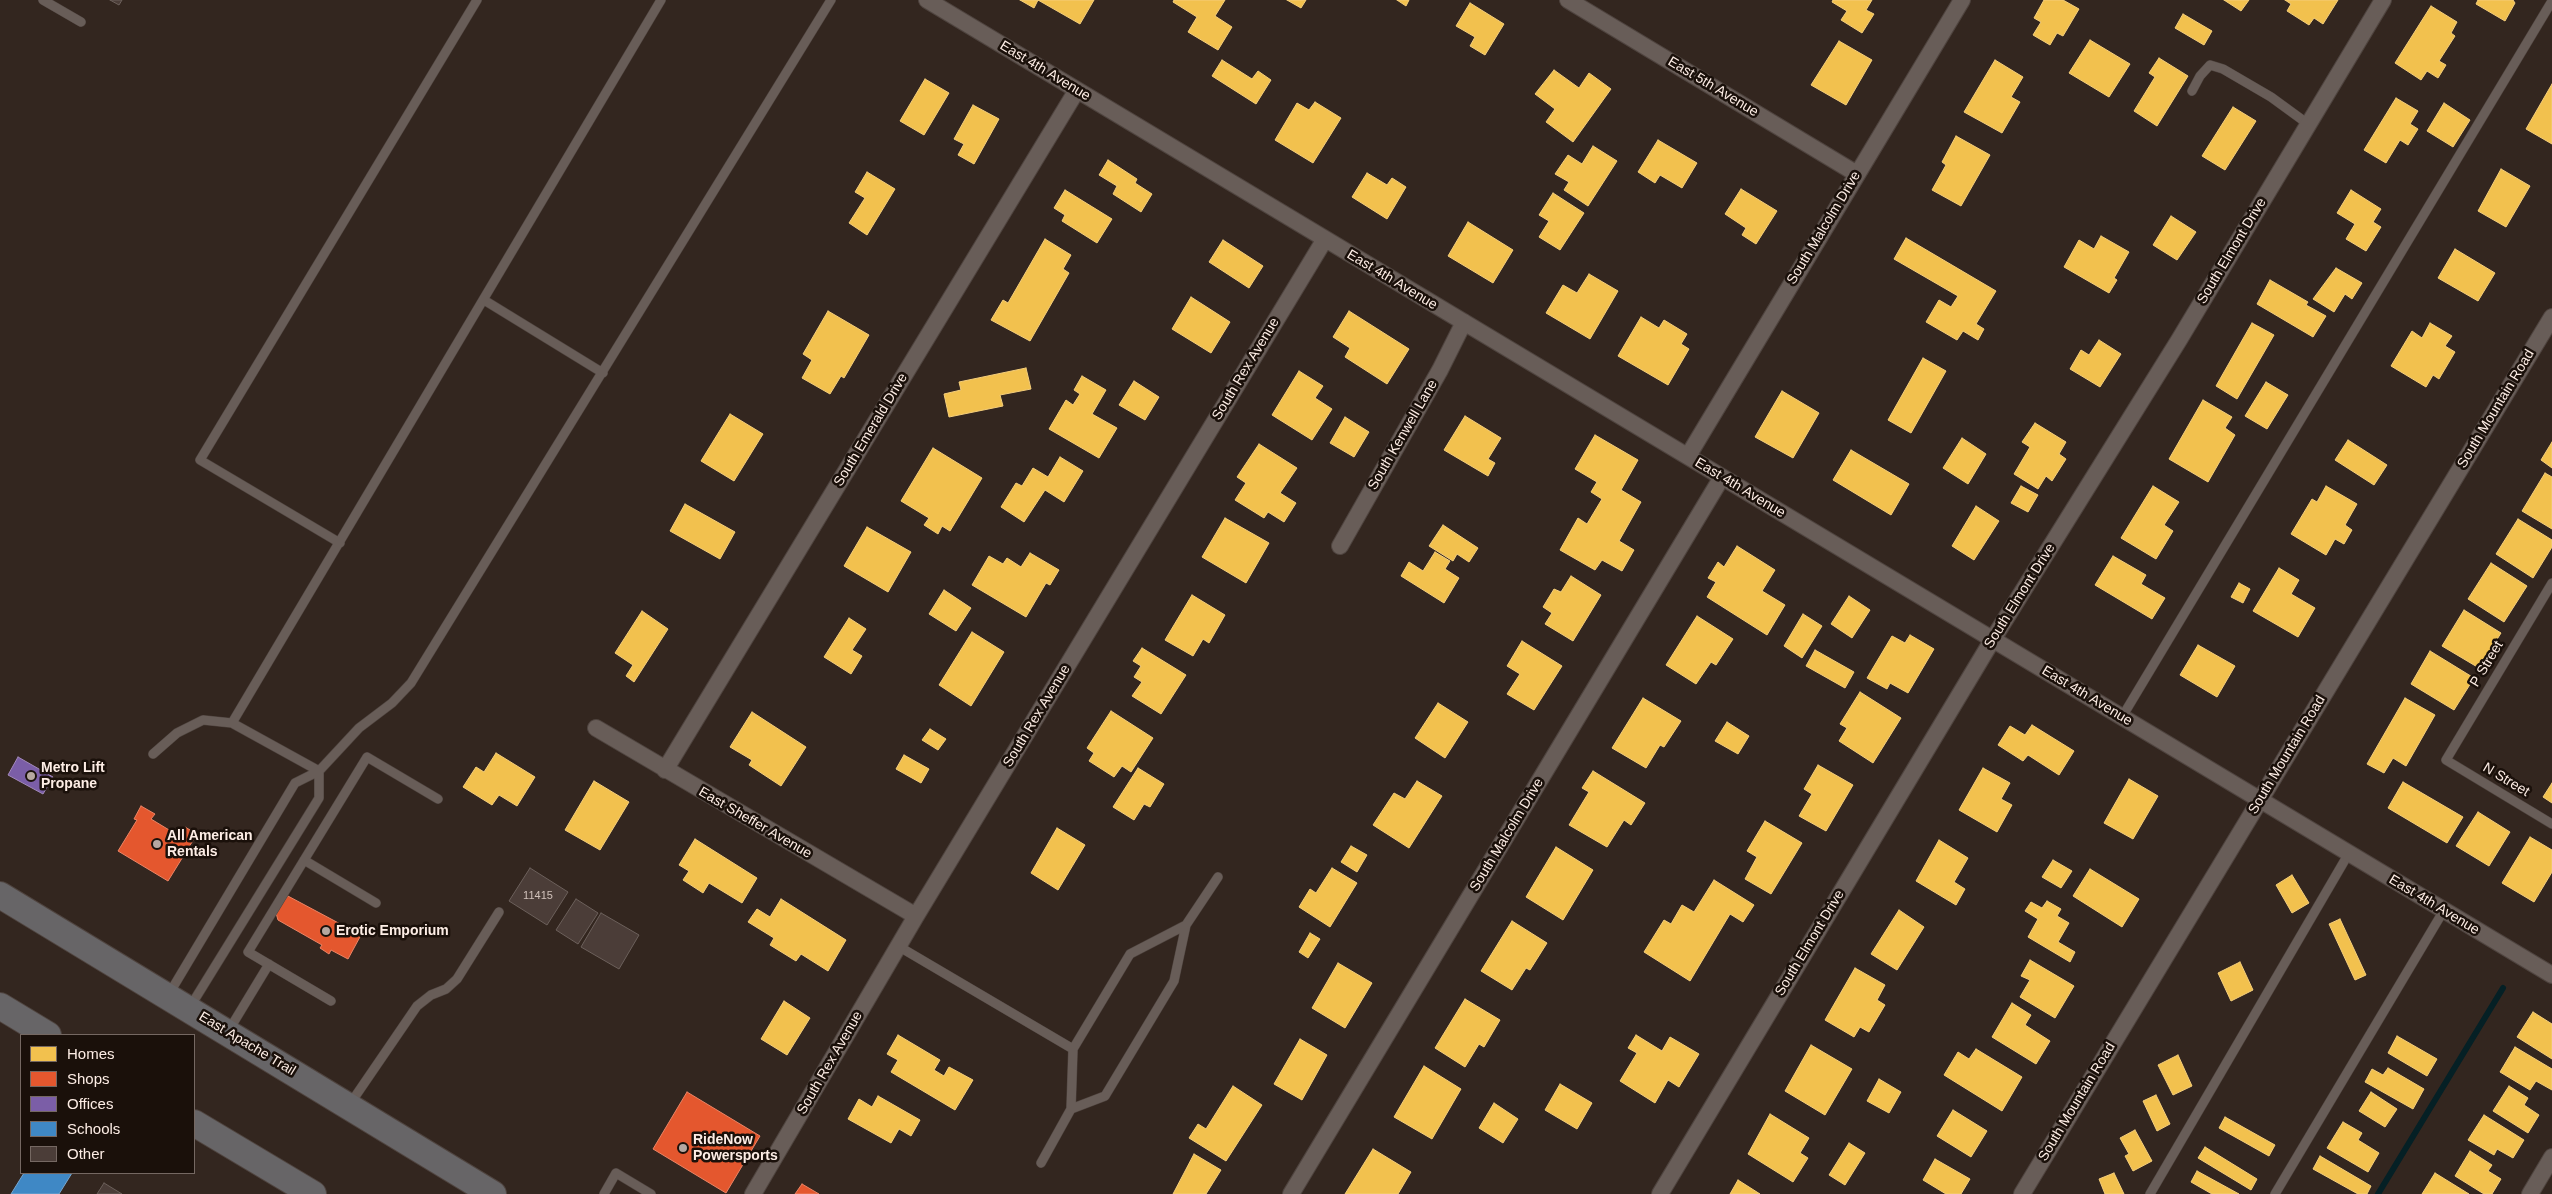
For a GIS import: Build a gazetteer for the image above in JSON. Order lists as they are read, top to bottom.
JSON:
{
  "streets": {
    "main road": ["East Apache Trail"],
    "street": [
      "East 4th Avenue",
      "East 5th Avenue",
      "South Malcolm Drive",
      "South Elmont Drive",
      "South Rex Avenue",
      "South Mountain Road",
      "South Emerald Drive",
      "South Kenwell Lane",
      "East Sheffer Avenue"
    ],
    "lane": ["P Street", "N Street"]
  },
  "crossings": [
    ["East 4th Avenue", "South Malcolm Drive"],
    ["East 4th Avenue", "South Elmont Drive"],
    ["East 4th Avenue", "South Rex Avenue"],
    ["East 4th Avenue", "South Mountain Road"],
    ["East 4th Avenue", "South Emerald Drive"],
    ["East 4th Avenue", "South Kenwell Lane"],
    ["East 5th Avenue", "South Malcolm Drive"],
    ["South Rex Avenue", "East Sheffer Avenue"],
    ["South Emerald Drive", "East Sheffer Avenue"],
    ["P Street", "N Street"]
  ],
  "places": [
    "Metro Lift Propane",
    "All American Rentals",
    "Erotic Emporium",
    "RideNow Powersports"
  ],
  "house_numbers": ["11415"],
  "legend": [
    "Homes",
    "Shops",
    "Offices",
    "Schools",
    "Other"
  ]
}
